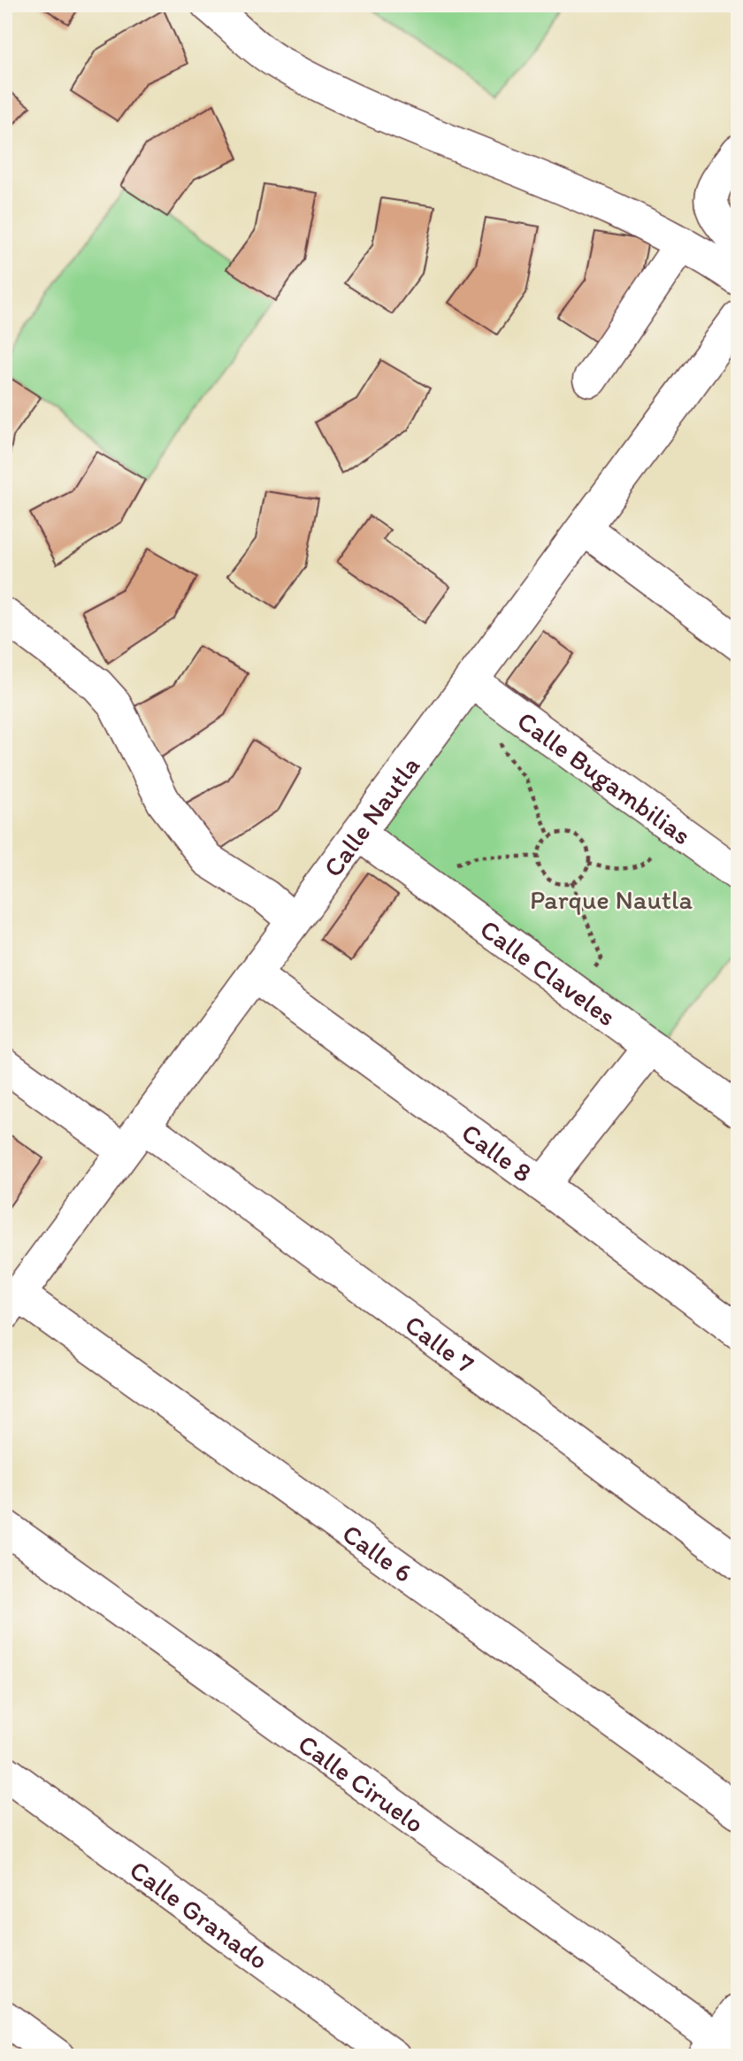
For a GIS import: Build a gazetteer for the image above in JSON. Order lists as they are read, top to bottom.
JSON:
{
  "streets": {
    "street": [
      "Calle Bugambilias",
      "Calle Nautla",
      "Calle Claveles",
      "Calle 8",
      "Calle 7",
      "Calle 6",
      "Calle Ciruelo",
      "Calle Granado"
    ]
  },
  "crossings": [
    ["Calle Bugambilias", "Calle Nautla"],
    ["Calle Nautla", "Calle Claveles"],
    ["Calle Nautla", "Calle 8"],
    ["Calle Nautla", "Calle 7"],
    ["Calle Nautla", "Calle 6"]
  ],
  "parks": ["Parque Nautla"]
}
